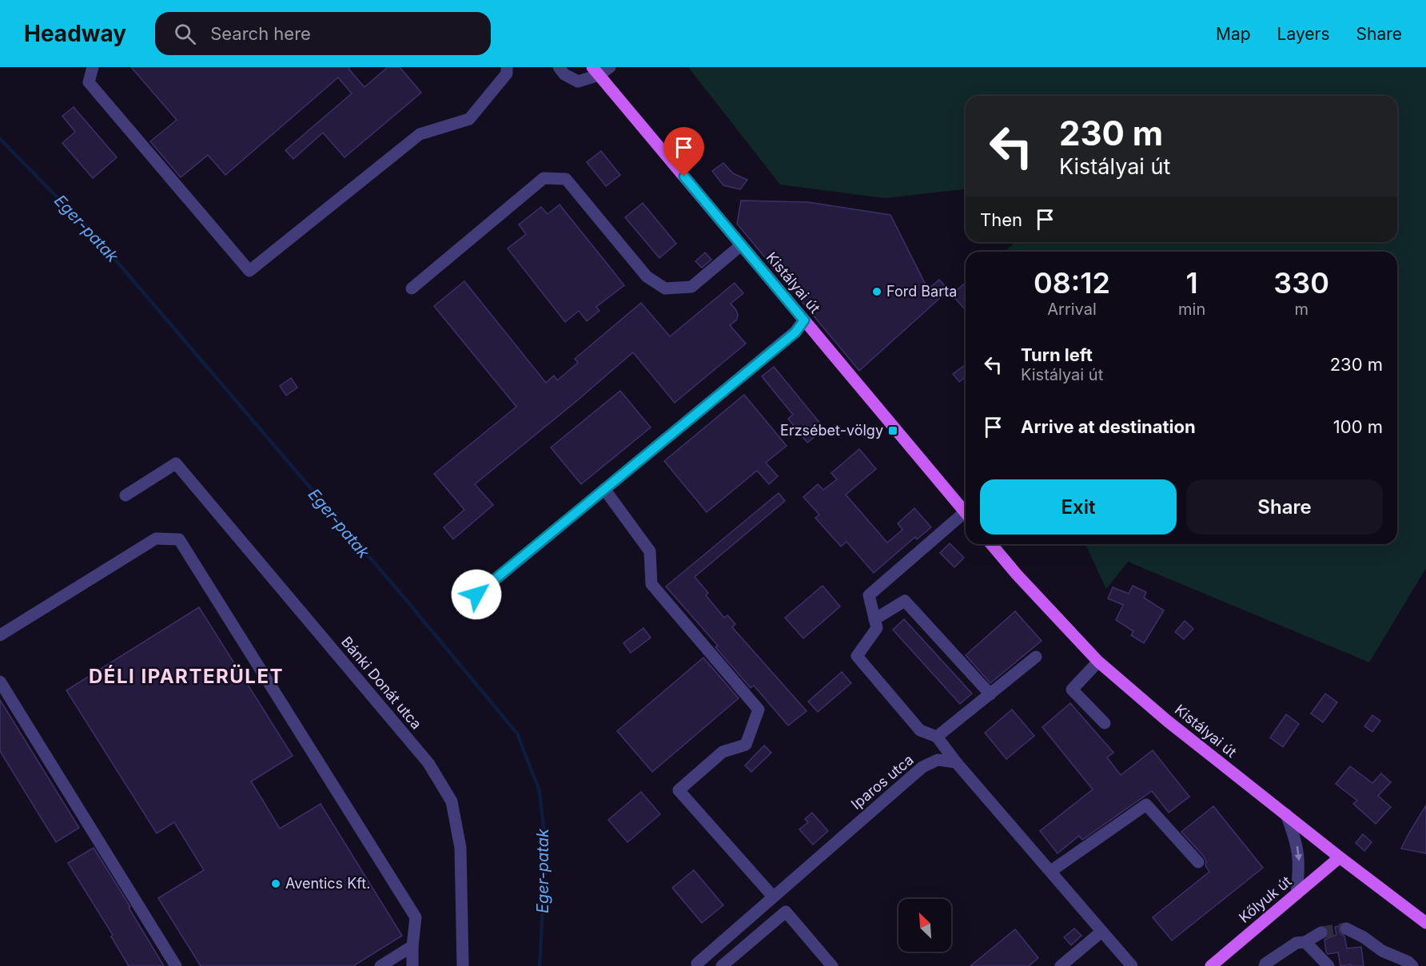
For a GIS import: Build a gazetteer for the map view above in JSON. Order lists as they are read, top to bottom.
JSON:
{
  "streets": {
    "main road": ["Kistályai út", "Kőlyuk út"],
    "street": ["Bánki Donát utca", "Iparos utca"]
  },
  "crossings": [
    ["Kistályai út", "Kőlyuk út"]
  ],
  "districts": ["DÉLI IPARTERÜLET"],
  "water": ["Eger-patak"],
  "places": {
    "other": ["Ford Barta", "Aventics Kft."],
    "transit": ["Erzsébet-völgy"]
  },
  "north": "top left",
  "page": {
    "header": "Headway",
    "search": "Search here",
    "nav": ["Map", "Layers", "Share"],
    "turn": ["230 m", "Kistályai út"],
    "then": "Then",
    "eta": [
      "08:12",
      "Arrival",
      "1",
      "min",
      "330",
      "m"
    ],
    "list": [
      {
        "name": "Turn left",
        "note": "Kistályai út",
        "value": "230 m"
      },
      {
        "name": "Arrive at destination",
        "value": "100 m"
      }
    ],
    "buttons": ["Exit", "Share"]
  }
}
